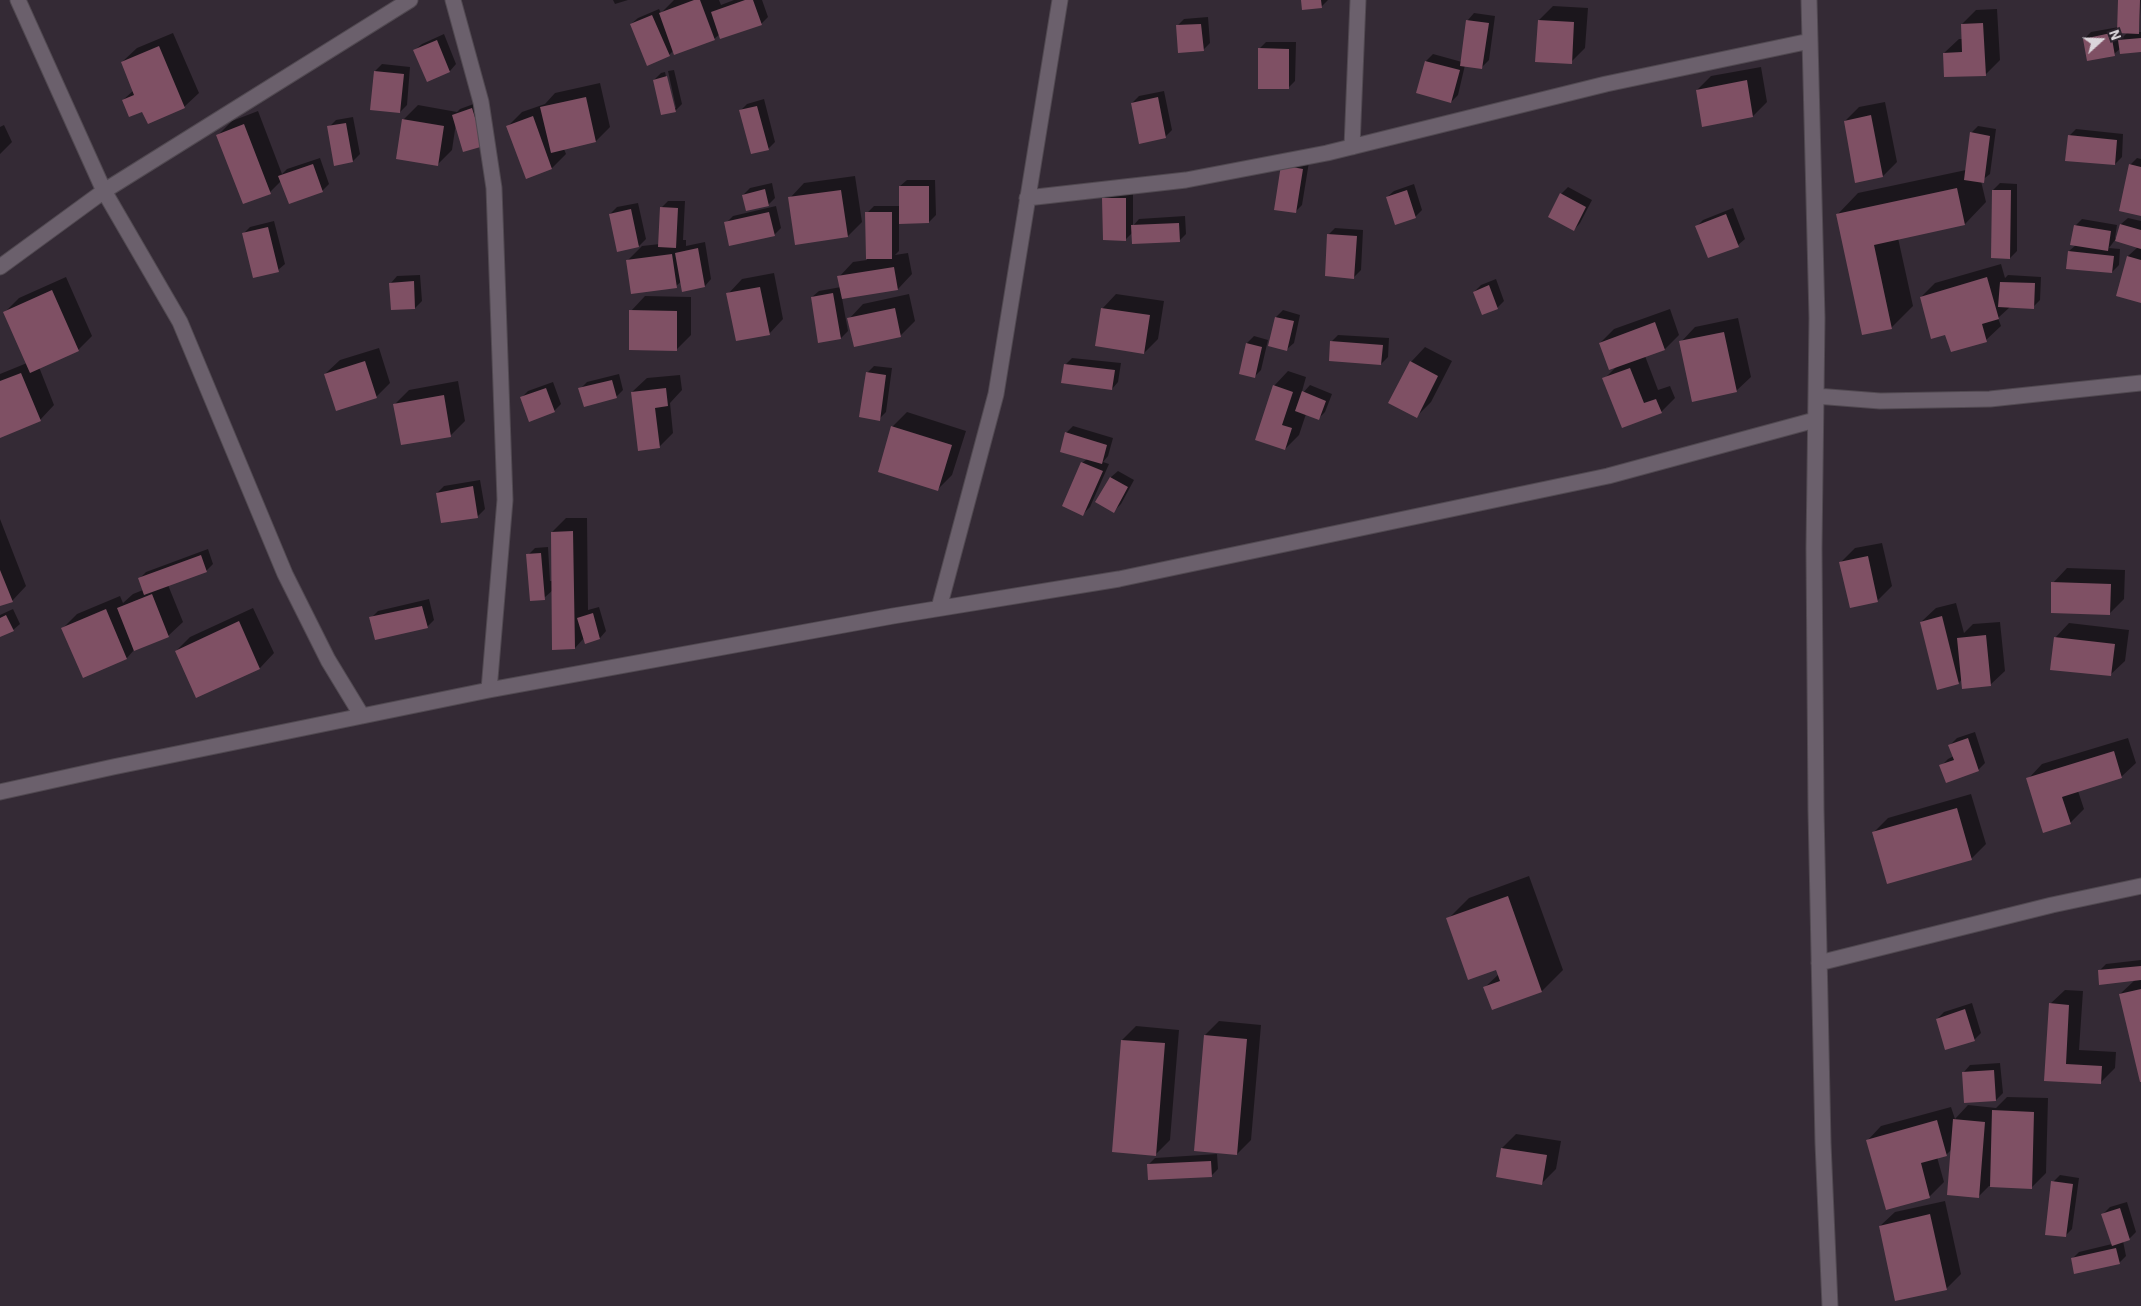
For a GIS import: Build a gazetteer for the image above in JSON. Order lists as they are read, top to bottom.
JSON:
{
  "north": "right"
}
